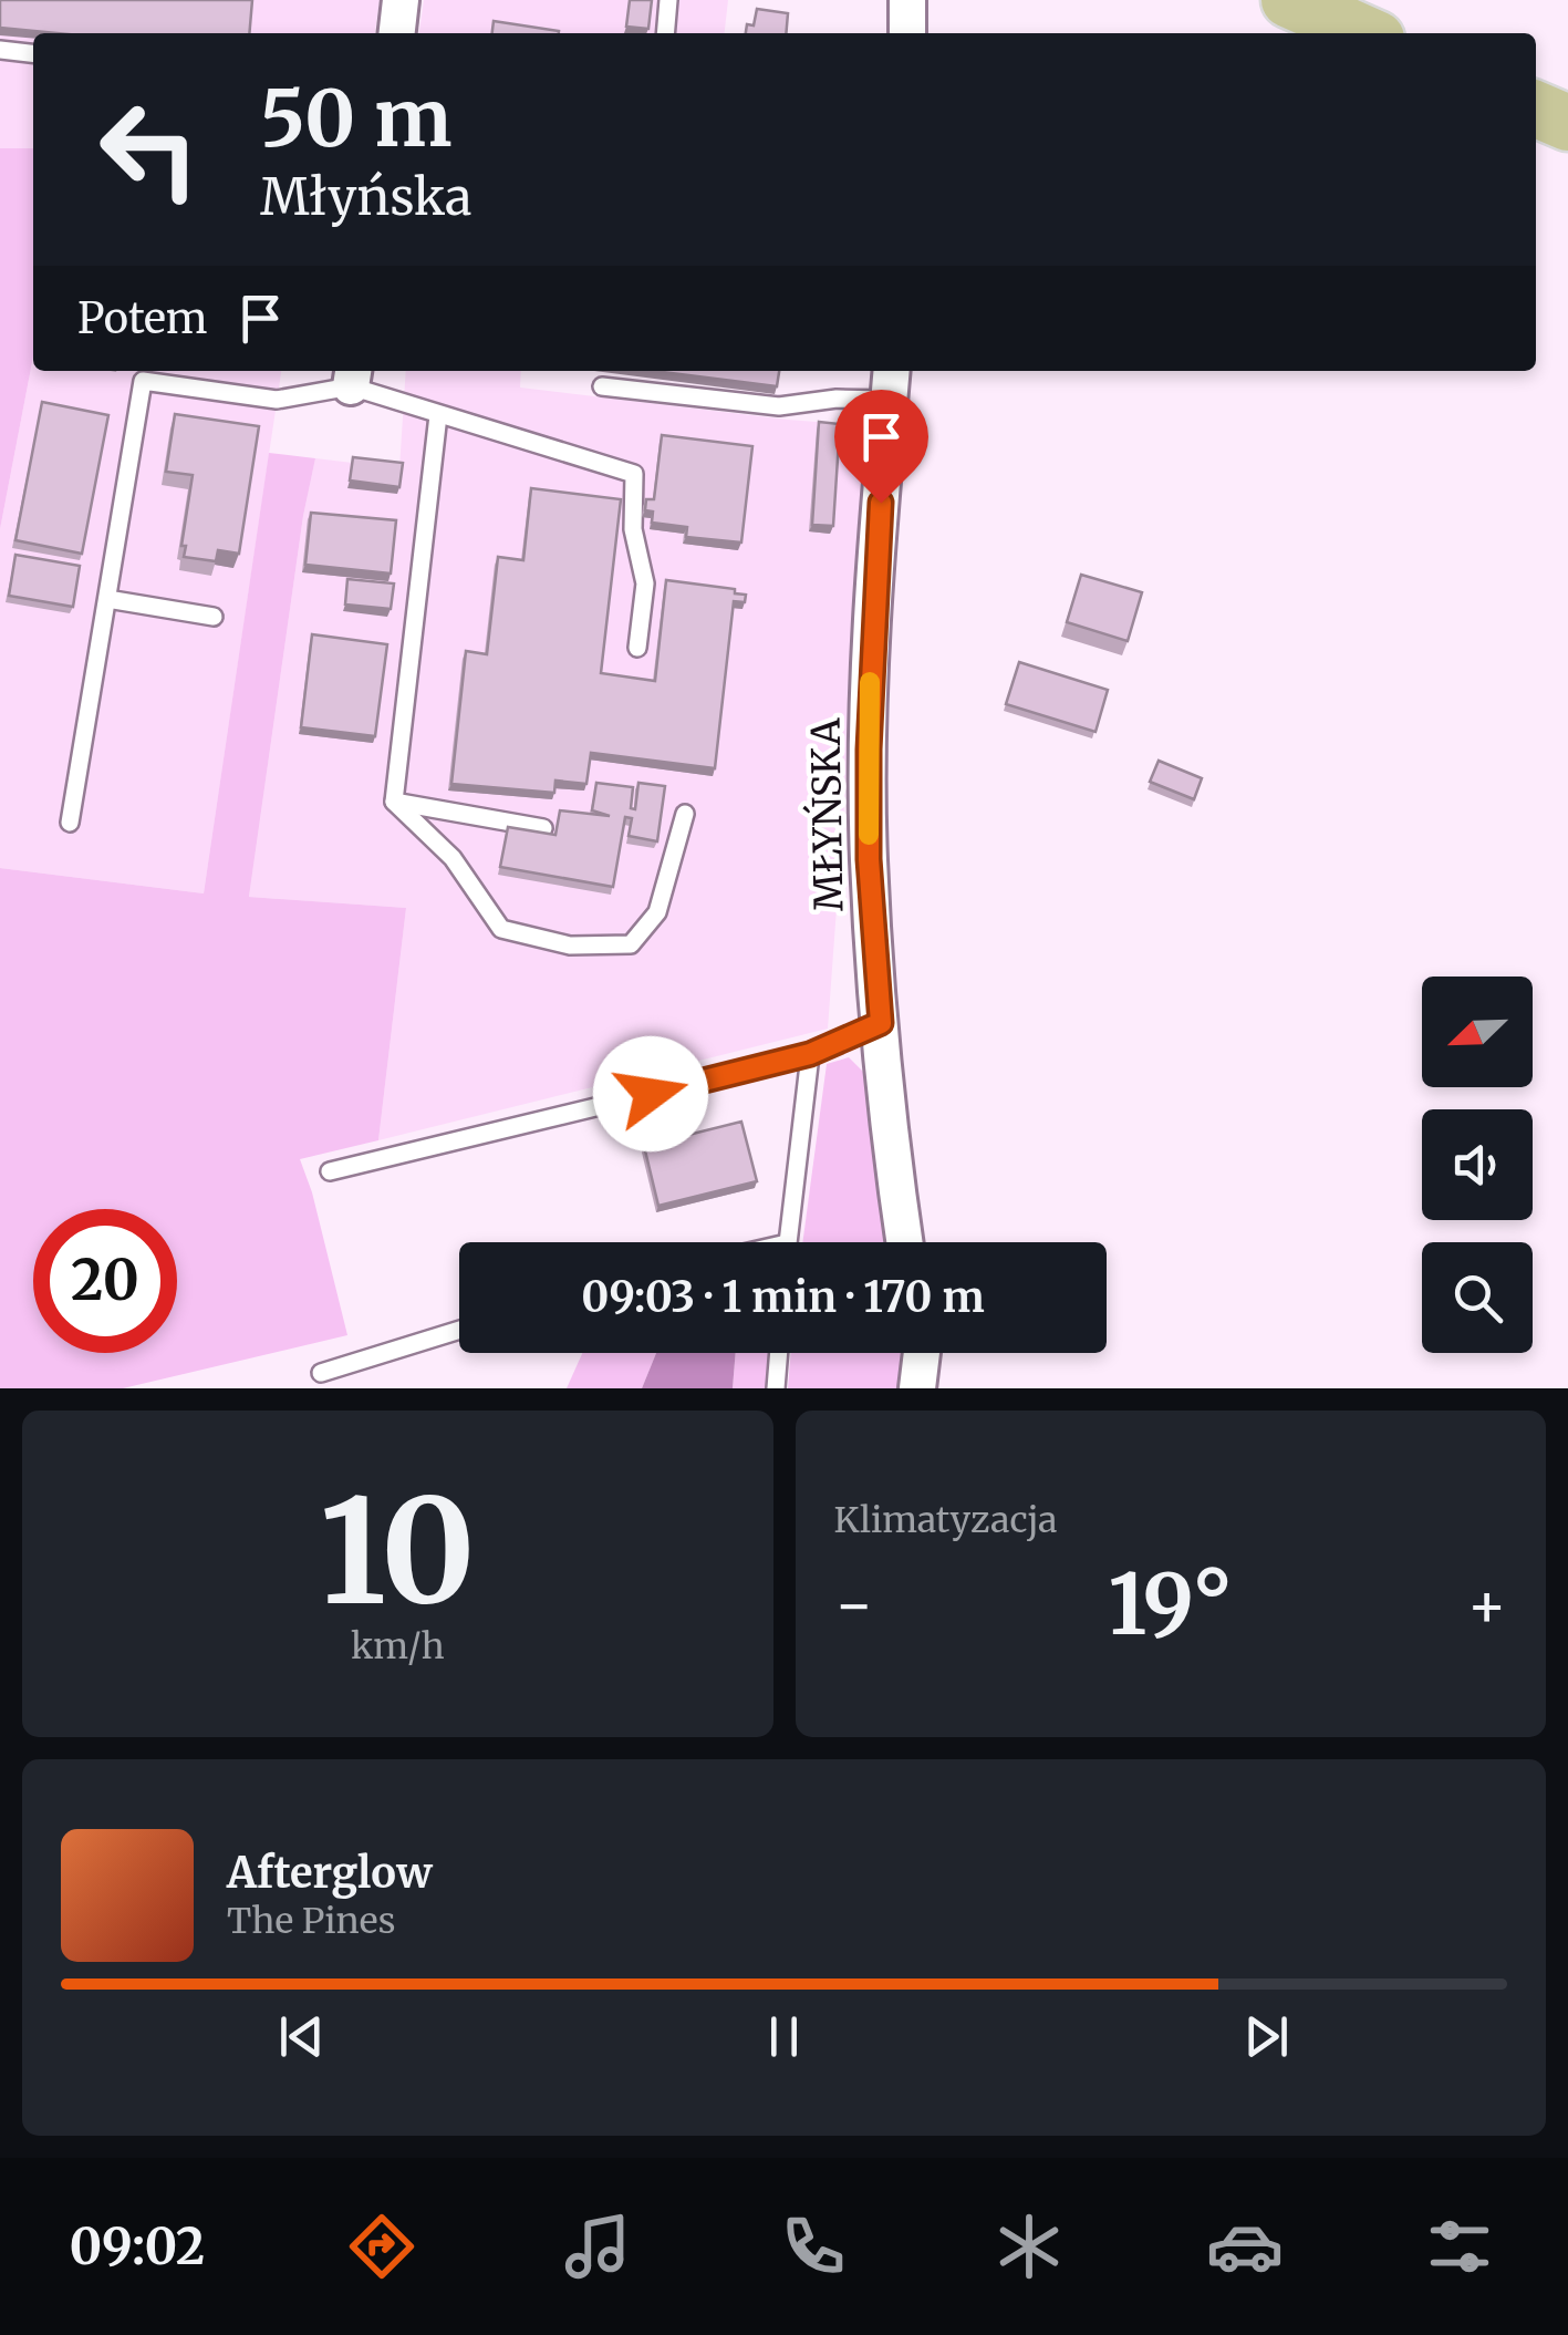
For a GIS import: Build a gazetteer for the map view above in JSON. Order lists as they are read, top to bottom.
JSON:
{
  "streets": {
    "street": ["MŁYŃSKA"]
  },
  "north": "bottom left",
  "page": {
    "turn": ["50 m", "Młyńska"],
    "then": "Potem",
    "limit": "20",
    "trip": "09:03 · 1 min · 170 m",
    "tile": [
      ["10", "km/h"],
      "Klimatyzacja"
    ],
    "heat": ["−", "19°", "+"],
    "song": ["Afterglow", "The Pines"],
    "tabs": "09:02"
  }
}
